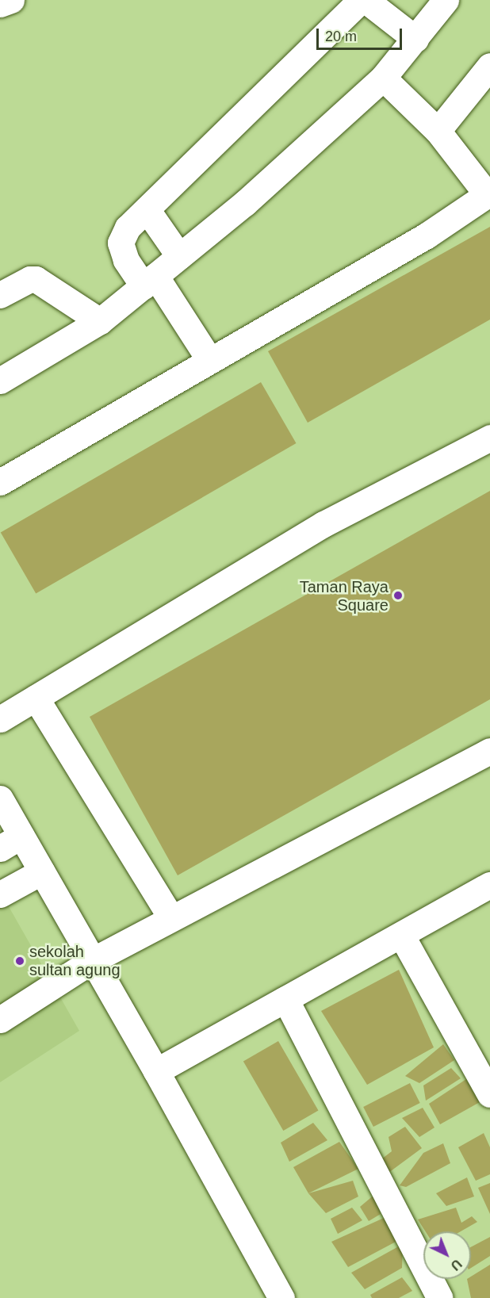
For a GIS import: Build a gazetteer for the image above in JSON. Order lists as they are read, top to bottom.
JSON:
{
  "places": ["Taman Raya Square", "sekolah sultan agung"],
  "scale_bar": "20 m",
  "north": "bottom right"
}
